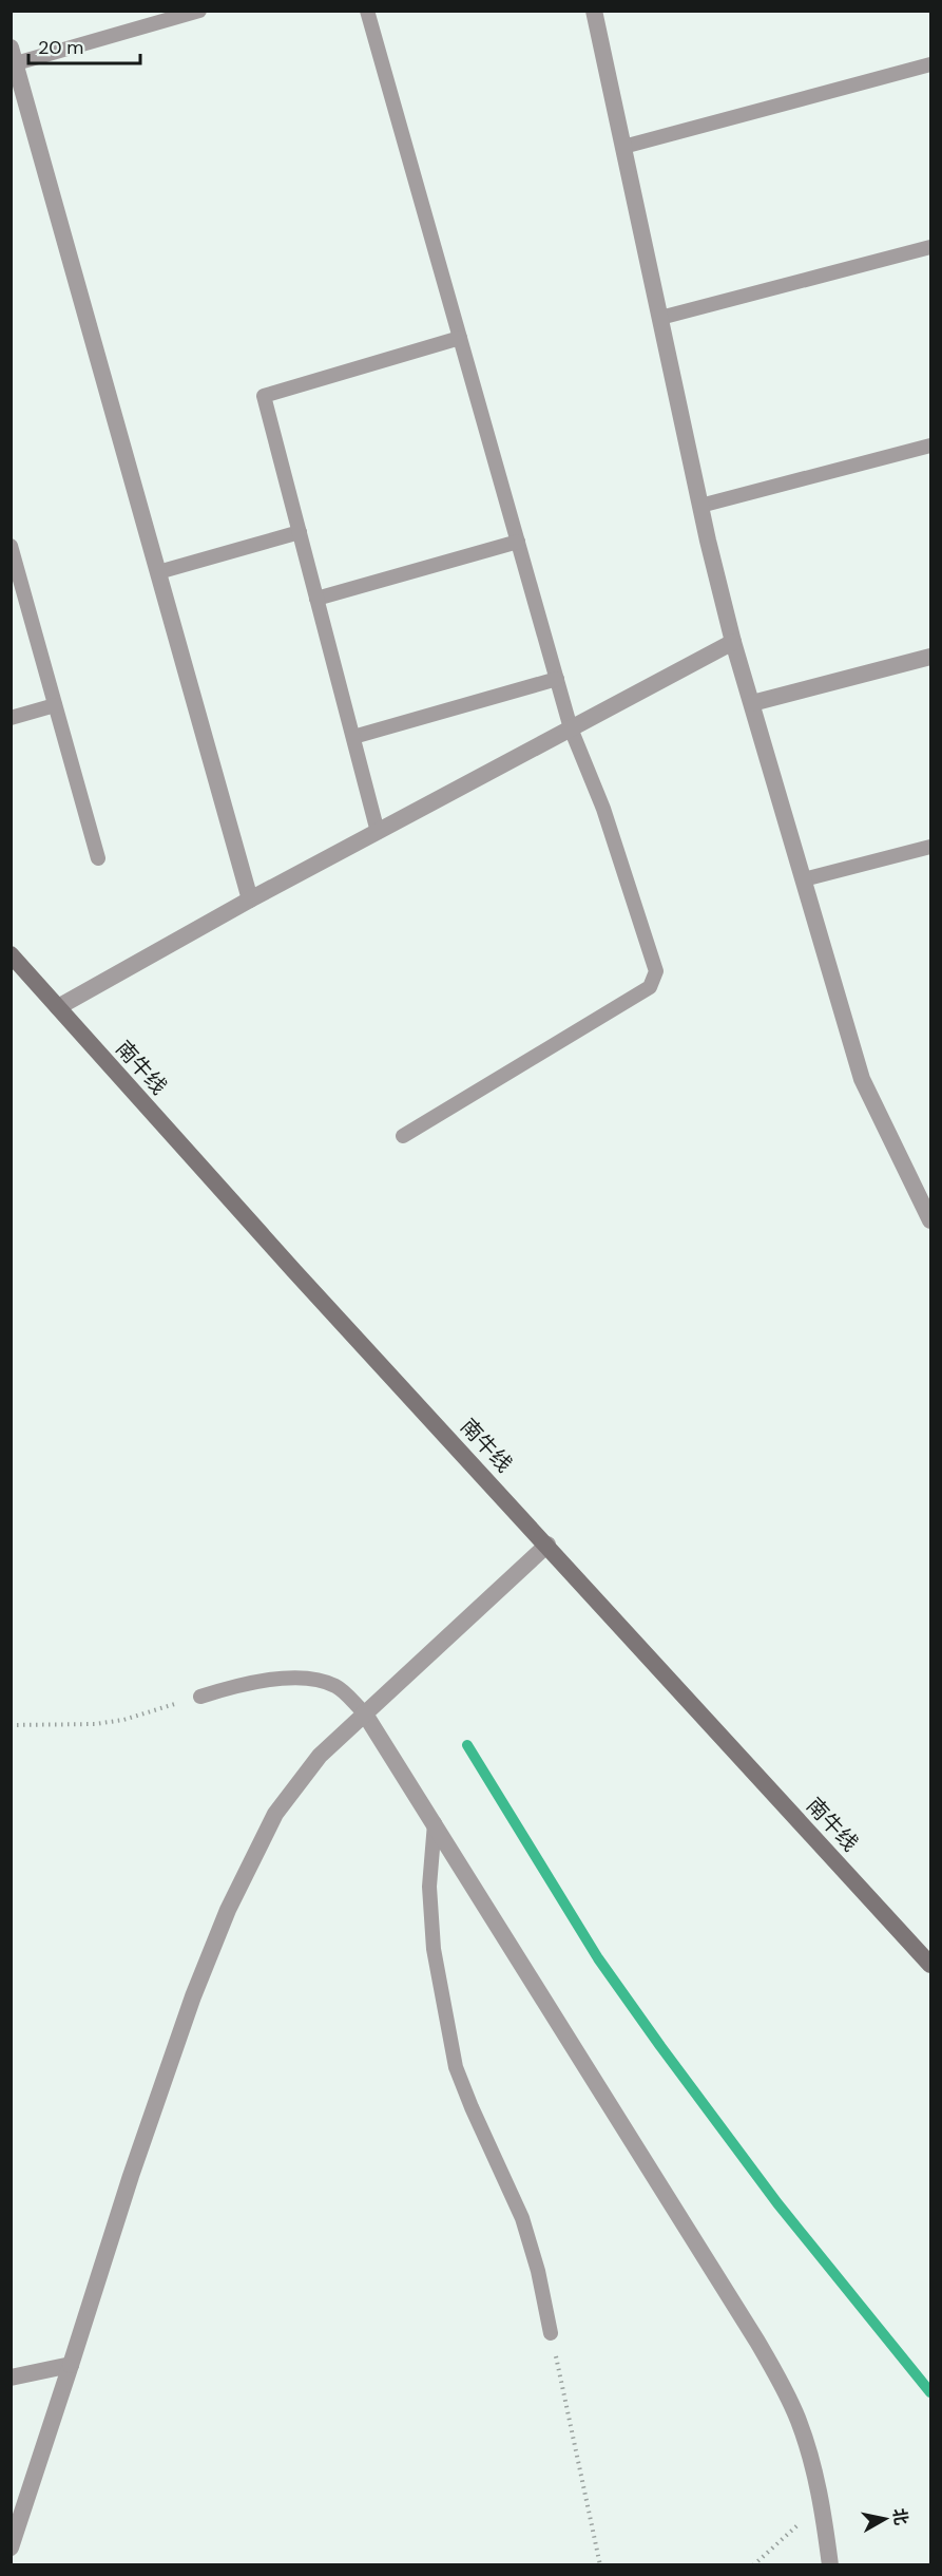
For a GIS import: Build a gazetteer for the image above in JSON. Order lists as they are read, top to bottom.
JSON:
{
  "streets": {
    "main road": ["南牛线"]
  },
  "scale_bar": "20 m",
  "north": "right"
}
